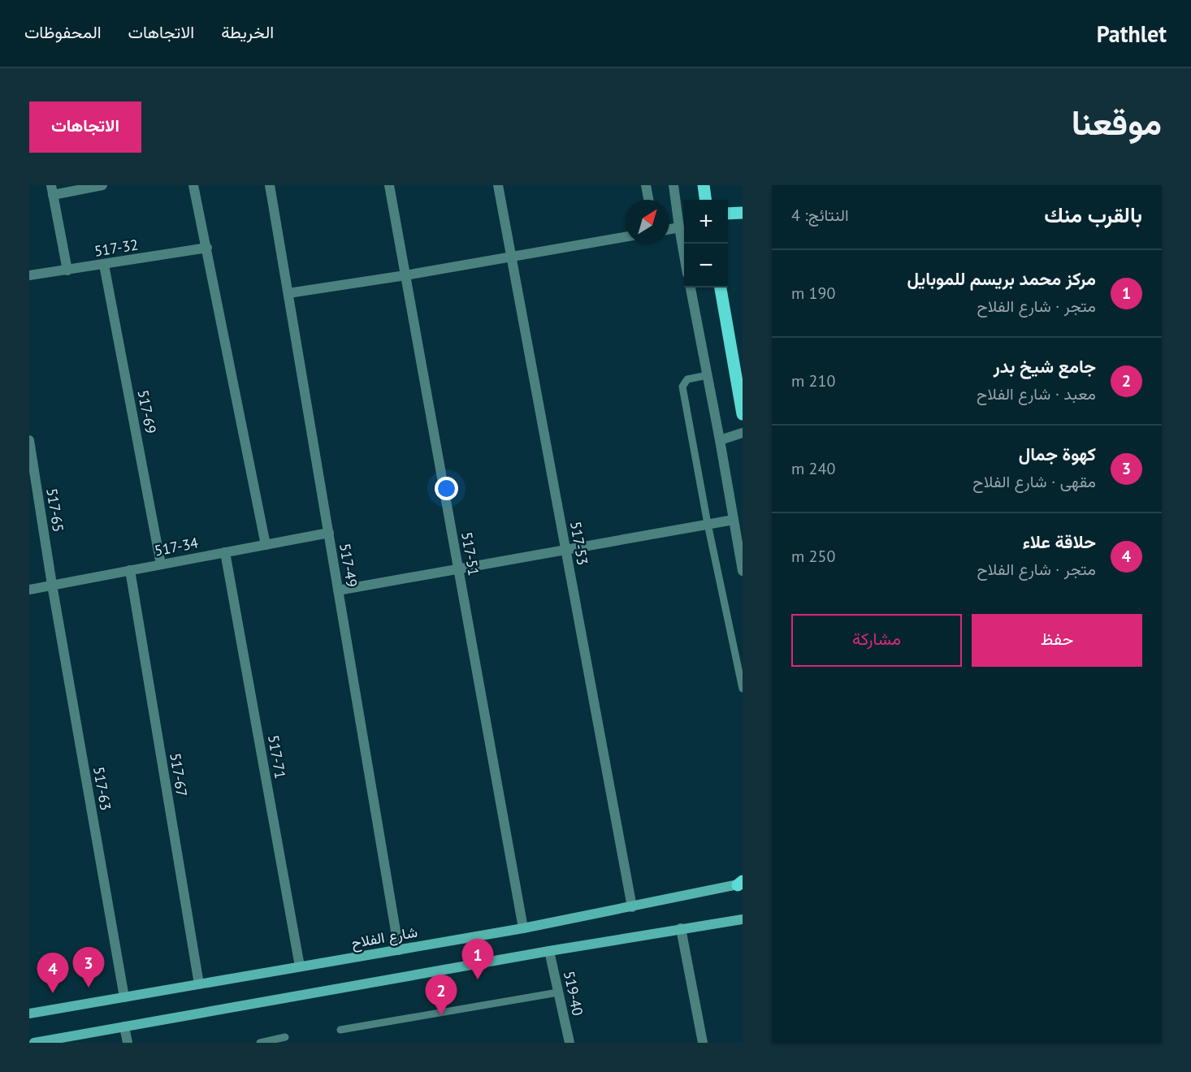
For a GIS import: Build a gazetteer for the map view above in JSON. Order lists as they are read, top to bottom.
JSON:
{
  "streets": {
    "main road": ["شارع الفلاح"],
    "street": [
      "517-32",
      "517-69",
      "517-65",
      "517-53",
      "517-34",
      "517-51",
      "517-49",
      "517-71",
      "517-67",
      "517-63",
      "519-40"
    ]
  },
  "crossings": [
    ["517-32", "517-69"],
    ["517-69", "517-34"],
    ["517-65", "517-34"],
    ["517-65", "517-63"],
    ["517-53", "شارع الفلاح"],
    ["517-34", "517-49"],
    ["517-34", "517-71"],
    ["517-34", "517-67"],
    ["517-34", "517-63"],
    ["517-51", "شارع الفلاح"],
    ["517-49", "شارع الفلاح"],
    ["517-71", "شارع الفلاح"],
    ["517-67", "شارع الفلاح"],
    ["517-63", "شارع الفلاح"]
  ],
  "north": "top right",
  "page": {
    "header": "Pathlet",
    "nav": ["الخريطة", "الاتجاهات", "المحفوظات"],
    "title": "موقعنا",
    "buttons": [
      "الاتجاهات",
      ["حفظ", "مشاركة"]
    ],
    "heading": ["بالقرب منك", "النتائج: 4"],
    "map_buttons": ["+", "−"],
    "list": [
      {
        "mark": "1",
        "name": "مركز محمد بريسم للموبايل",
        "note": "متجر · شارع الفلاح",
        "value": "190 m"
      },
      {
        "mark": "2",
        "name": "جامع شيخ بدر",
        "note": "معبد · شارع الفلاح",
        "value": "210 m"
      },
      {
        "mark": "3",
        "name": "كهوة جمال",
        "note": "مقهى · شارع الفلاح",
        "value": "240 m"
      },
      {
        "mark": "4",
        "name": "حلاقة علاء",
        "note": "متجر · شارع الفلاح",
        "value": "250 m"
      }
    ],
    "pins": [
      "1",
      "3",
      "4",
      "2"
    ]
  }
}
